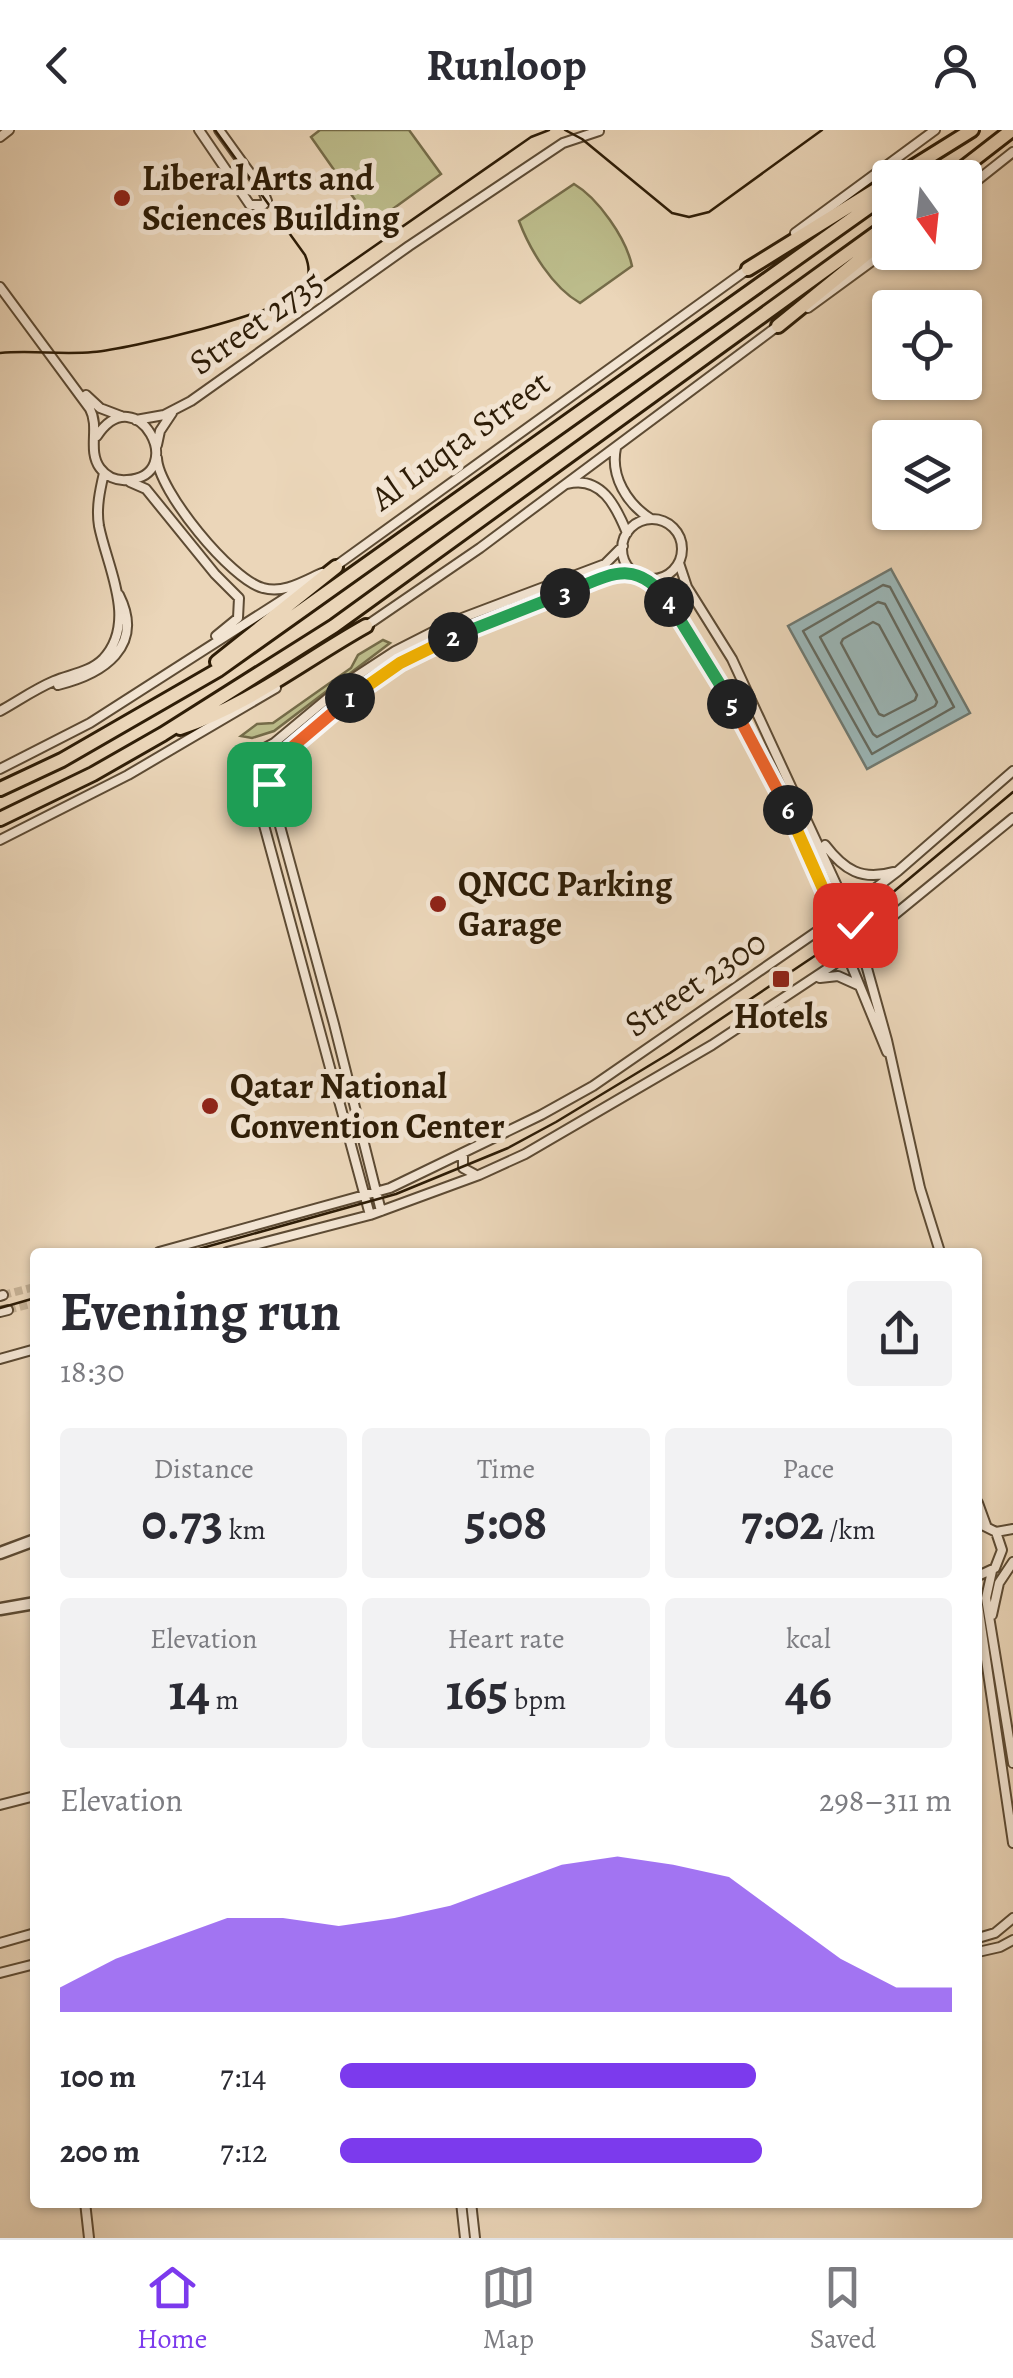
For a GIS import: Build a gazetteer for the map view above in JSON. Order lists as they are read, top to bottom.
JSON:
{
  "streets": {
    "main road": ["Al Luqta Street"],
    "street": ["Street 2735", "Street 2300"]
  },
  "places": {
    "other": ["Liberal Arts and Sciences Building", "QNCC Parking Garage", "Qatar National Convention Center"],
    "transit": ["Hotels"]
  },
  "north": "bottom",
  "page": {
    "header": "Runloop",
    "pins": [
      "3",
      "4",
      "2",
      "1",
      "5",
      "6"
    ],
    "heading": ["Evening run", "18:30"],
    "stats": [
      ["Distance", "0.73 km"],
      ["Time", "5:08"],
      ["Pace", "7:02 /km"],
      ["Elevation", "14 m"],
      ["Heart rate", "165 bpm"],
      ["kcal", "46"]
    ],
    "chart": ["Elevation", "298–311 m"],
    "list": [
      {
        "name": "100 m",
        "note": "7:14"
      },
      {
        "name": "200 m",
        "note": "7:12"
      }
    ],
    "tabs": ["Home", "Map", "Saved"]
  }
}
